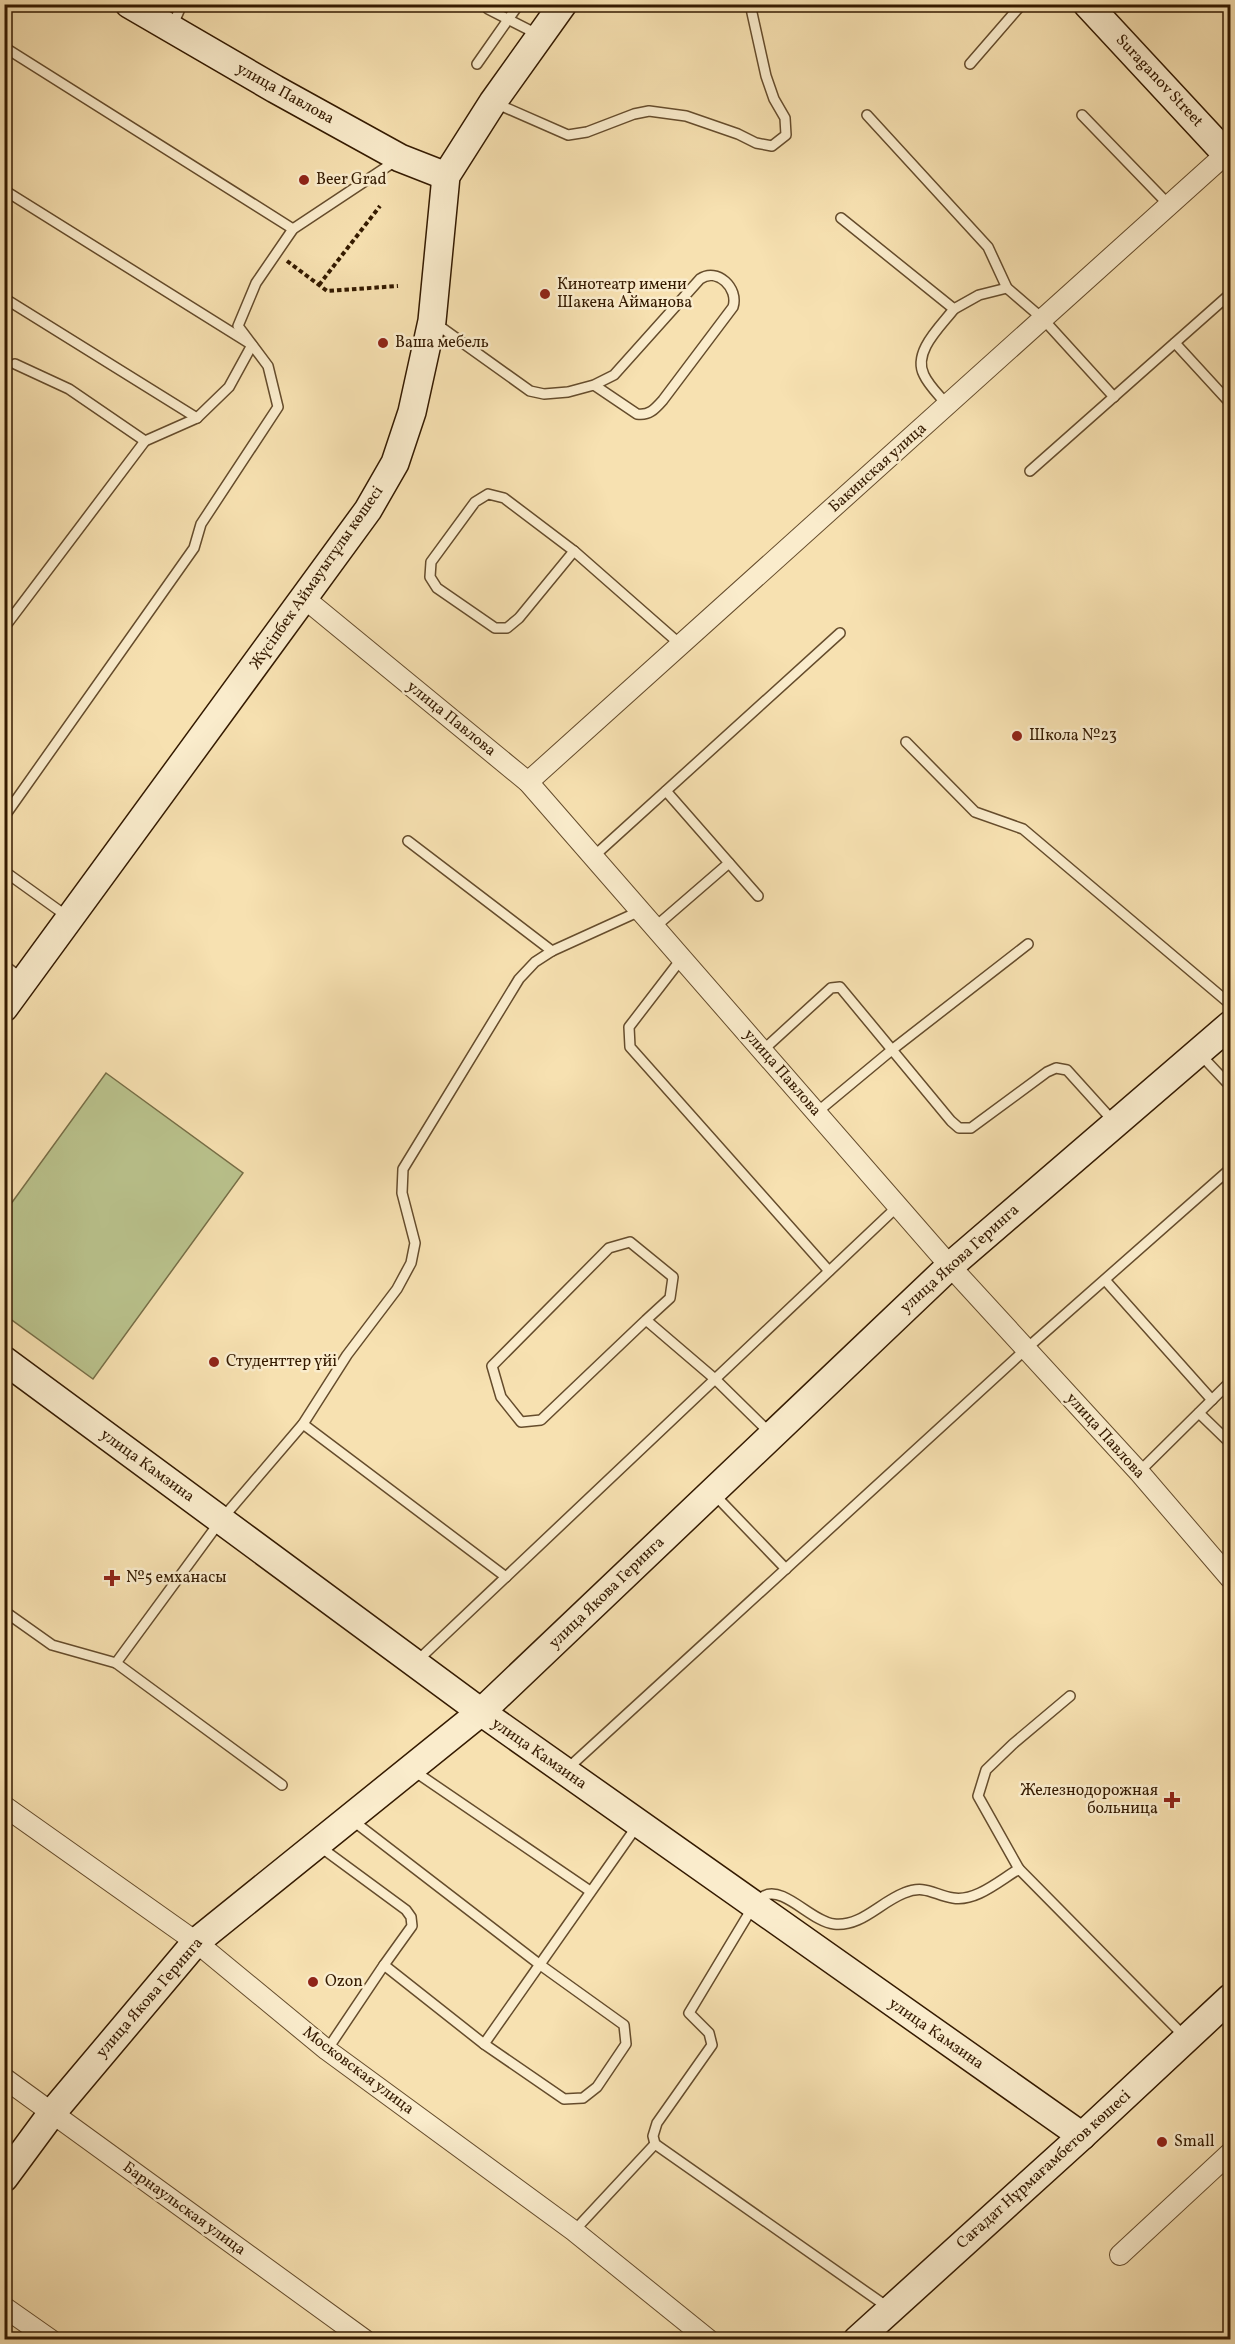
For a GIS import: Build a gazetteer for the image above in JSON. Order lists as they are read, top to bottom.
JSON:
{
  "streets": {
    "street": [
      "Suraganov Street",
      "улица Павлова",
      "Бакинская улица",
      "Жүсіпбек Аймауытұлы көшесі",
      "улица Якова Геринга",
      "улица Камзина",
      "Московская улица",
      "Сағадат Нұрмағамбетов көшесі",
      "Барнаульская улица"
    ]
  },
  "crossings": [
    ["Suraganov Street", "Бакинская улица"],
    ["улица Павлова", "Бакинская улица"],
    ["улица Павлова", "Жүсіпбек Аймауытұлы көшесі"],
    ["улица Павлова", "улица Якова Геринга"],
    ["улица Якова Геринга", "улица Камзина"],
    ["улица Якова Геринга", "Московская улица"],
    ["улица Якова Геринга", "Барнаульская улица"],
    ["улица Камзина", "Сағадат Нұрмағамбетов көшесі"]
  ],
  "places": {
    "other": [
      "Beer Grad",
      "Кинотеатр имени Шакена Айманова",
      "Ваша мебель",
      "Школа №23",
      "Студенттер үйі",
      "Ozon",
      "Small"
    ],
    "health": ["№5 емханасы", "Железнодорожная больница"]
  }
}
